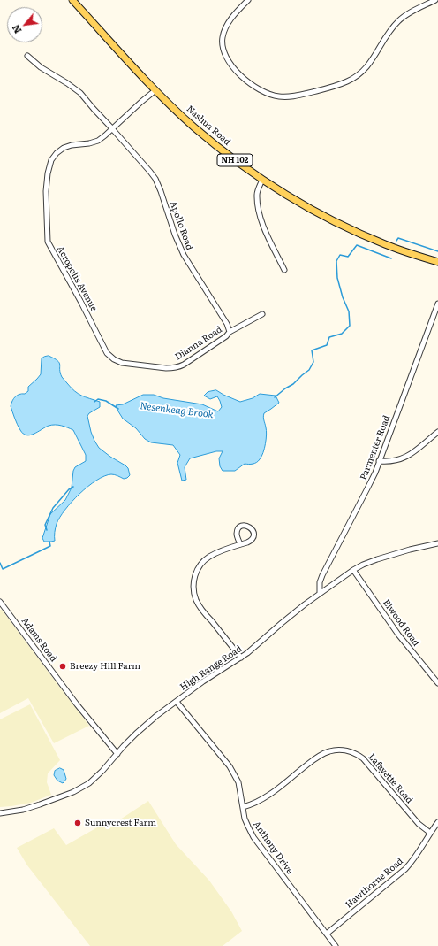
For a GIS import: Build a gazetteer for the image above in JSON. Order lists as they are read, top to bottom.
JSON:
{
  "streets": {
    "main road": ["Nashua Road", "NH 102"],
    "street": [
      "Apollo Road",
      "Acropolis Avenue",
      "Dianna Road",
      "Parmenter Road",
      "Elwood Road",
      "Adams Road",
      "High Range Road",
      "Lafayette Road",
      "Anthony Drive",
      "Hawthorne Road"
    ]
  },
  "crossings": [
    ["Nashua Road", "Acropolis Avenue"],
    ["Apollo Road", "Acropolis Avenue"],
    ["Apollo Road", "Dianna Road"],
    ["Acropolis Avenue", "Dianna Road"],
    ["Parmenter Road", "High Range Road"],
    ["Elwood Road", "High Range Road"],
    ["Adams Road", "High Range Road"],
    ["High Range Road", "Anthony Drive"],
    ["Lafayette Road", "Anthony Drive"],
    ["Lafayette Road", "Hawthorne Road"],
    ["Anthony Drive", "Hawthorne Road"]
  ],
  "water": ["Nesenkeag Brook"],
  "places": ["Breezy Hill Farm", "Sunnycrest Farm"],
  "north": "bottom left"
}
